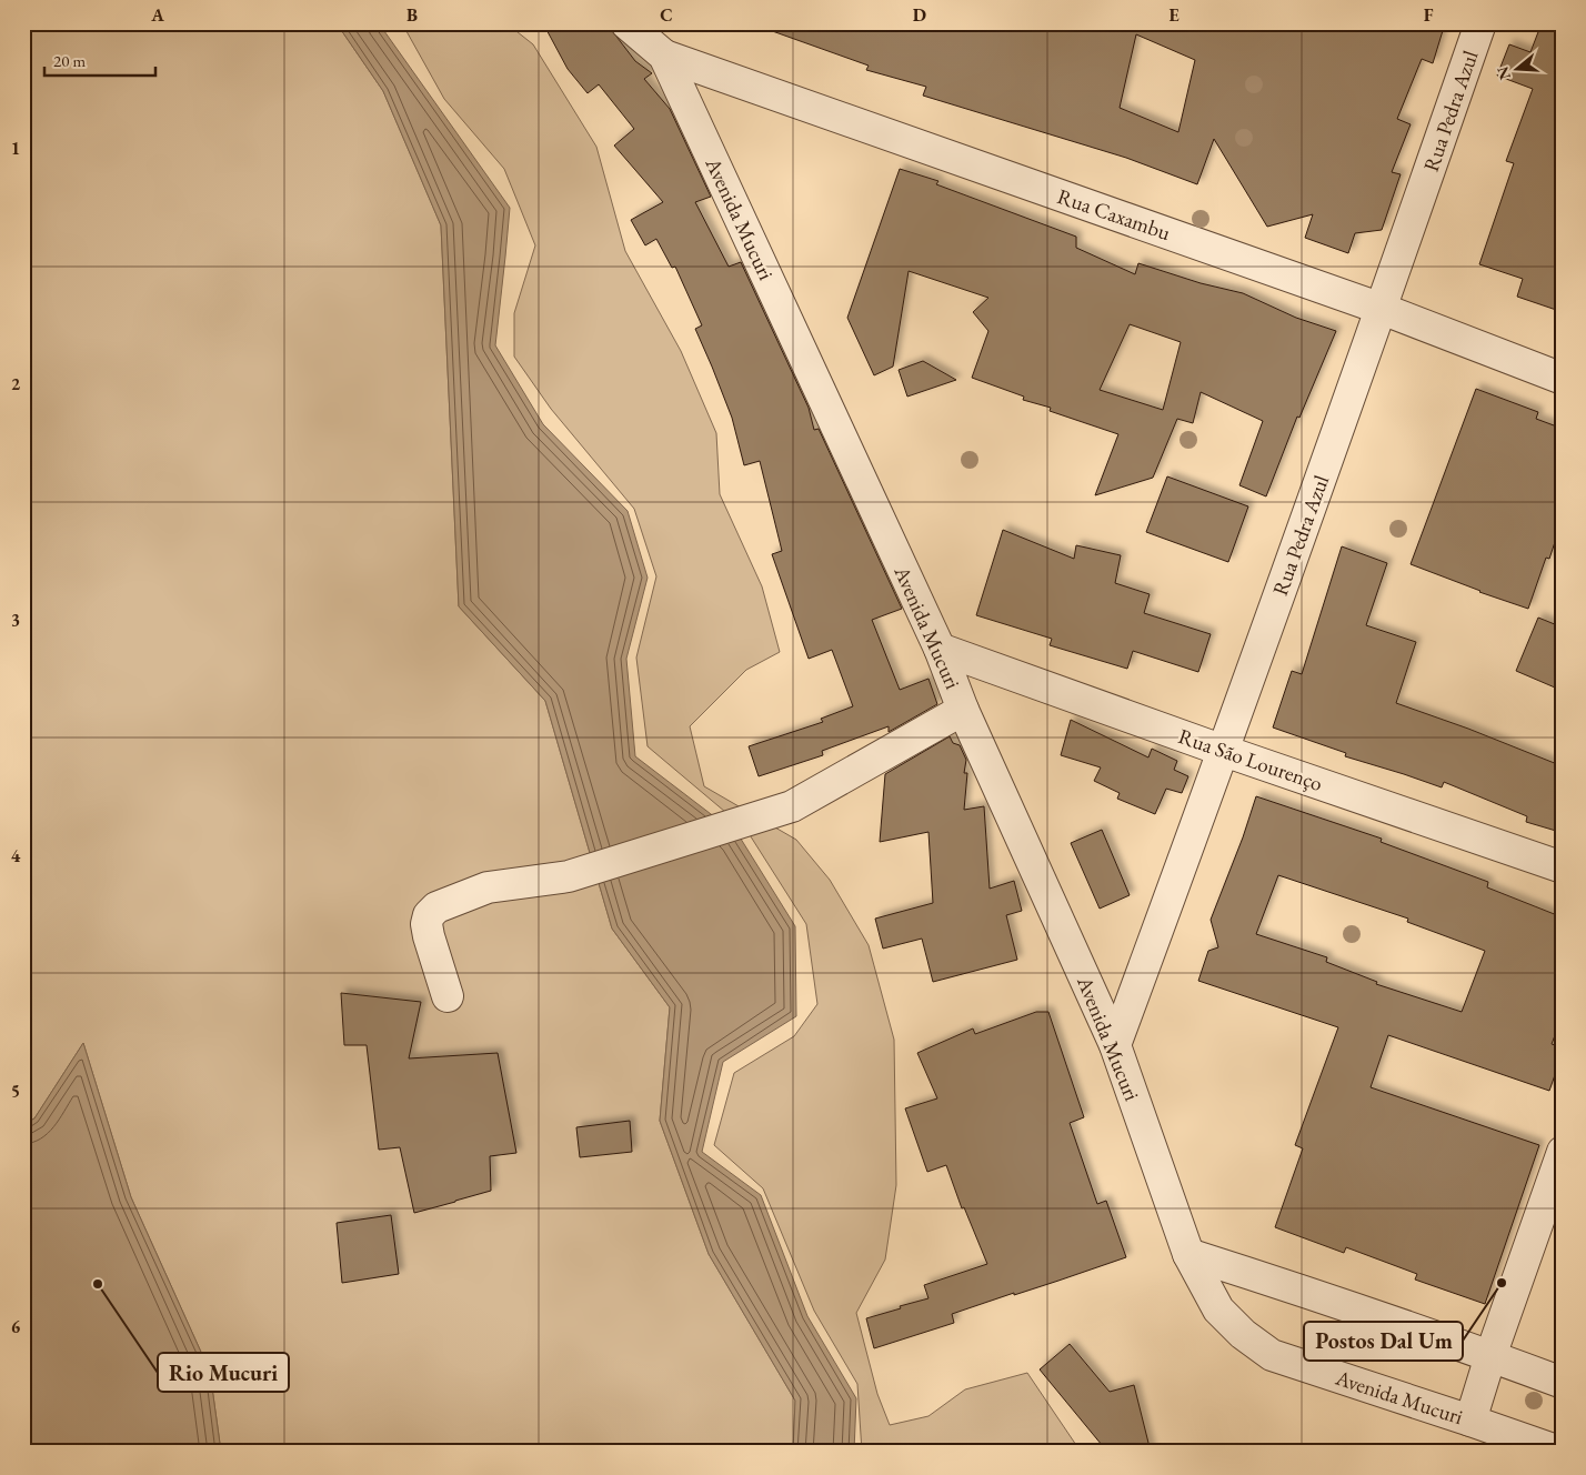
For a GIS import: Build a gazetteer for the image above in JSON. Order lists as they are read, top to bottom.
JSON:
{
  "streets": {
    "street": [
      "Rua Pedra Azul",
      "Rua Caxambu",
      "Avenida Mucuri",
      "Rua São Lourenço"
    ]
  },
  "crossings": [
    ["Rua Pedra Azul", "Rua Caxambu"],
    ["Rua Pedra Azul", "Avenida Mucuri"],
    ["Rua Pedra Azul", "Rua São Lourenço"],
    ["Rua Caxambu", "Avenida Mucuri"],
    ["Avenida Mucuri", "Rua São Lourenço"]
  ],
  "places": ["Postos Dal Um", "Rio Mucuri"],
  "scale_bar": "20 m",
  "north": "left",
  "grid": {
    "columns": [
      "A",
      "B",
      "C",
      "D",
      "E",
      "F"
    ],
    "rows": [
      "1",
      "2",
      "3",
      "4",
      "5",
      "6"
    ]
  }
}
